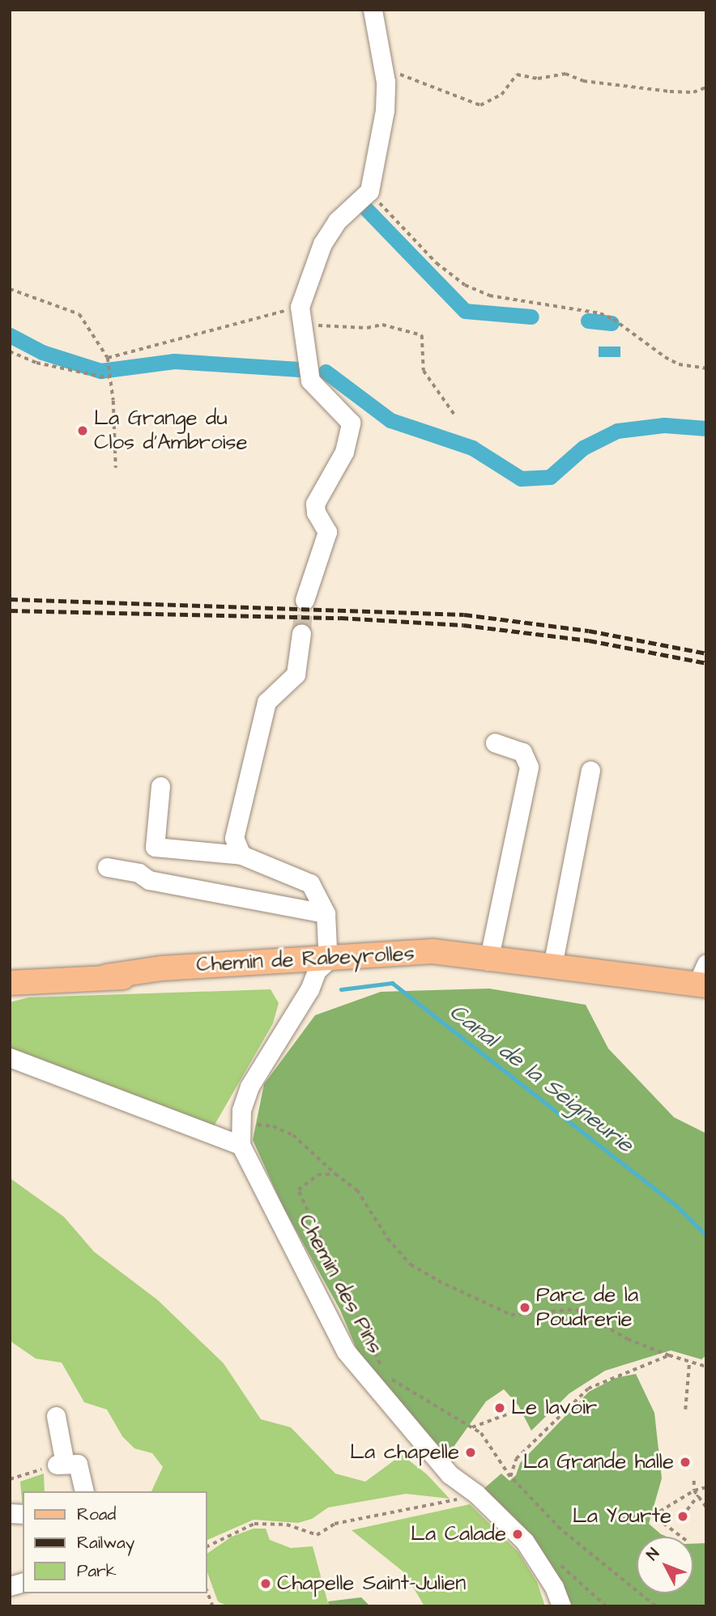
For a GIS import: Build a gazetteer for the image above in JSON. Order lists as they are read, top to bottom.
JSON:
{
  "streets": {
    "main road": ["Chemin de Rabeyrolles"],
    "street": ["Chemin des Pins"]
  },
  "crossings": [
    ["Chemin de Rabeyrolles", "Chemin des Pins"]
  ],
  "water": ["Canal de la Seigneurie"],
  "places": [
    "La Grange du Clos d'Ambroise",
    "Parc de la Poudrerie",
    "Le lavoir",
    "La chapelle",
    "La Grande halle",
    "La Yourte",
    "La Calade",
    "Chapelle Saint-Julien"
  ],
  "legend": ["Road", "Railway", "Park"],
  "north": "top left"
}
